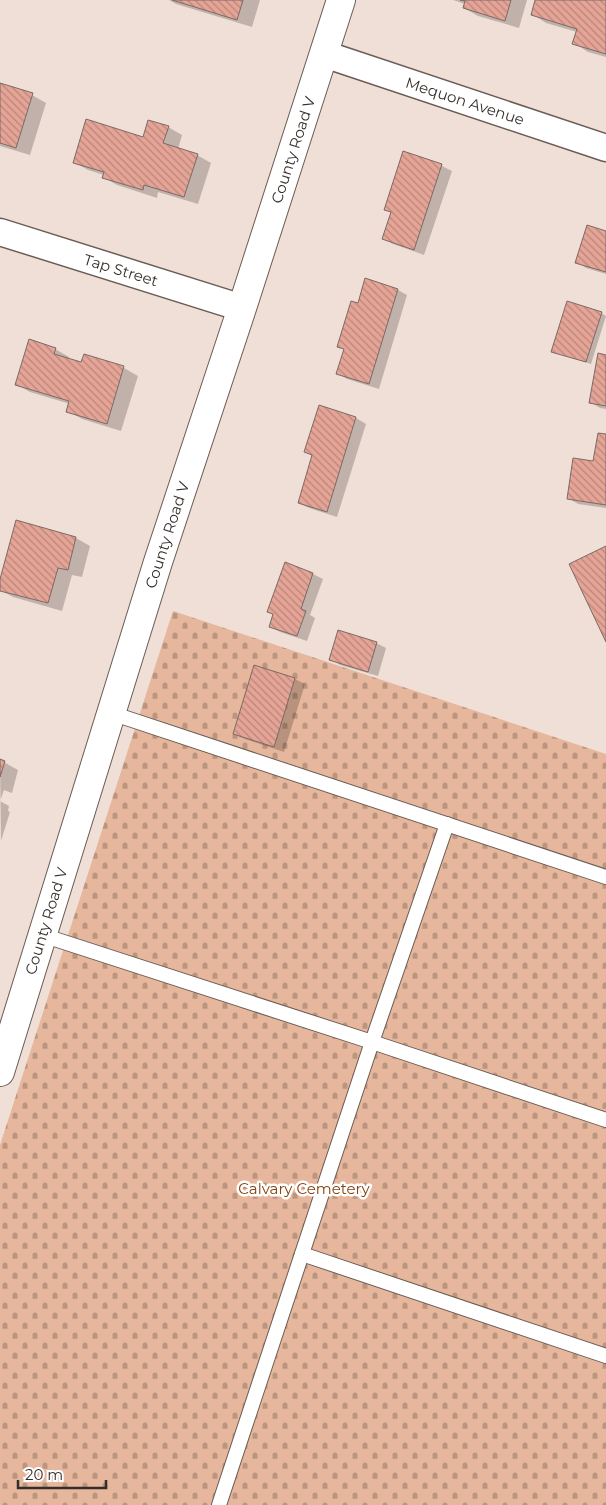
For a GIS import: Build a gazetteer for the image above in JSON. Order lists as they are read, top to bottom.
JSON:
{
  "streets": {
    "main road": ["County Road V"],
    "street": ["Mequon Avenue", "Tap Street"]
  },
  "crossings": [
    ["Mequon Avenue", "County Road V"],
    ["County Road V", "Tap Street"]
  ],
  "parks": ["Calvary Cemetery"],
  "scale_bar": "20 m"
}
